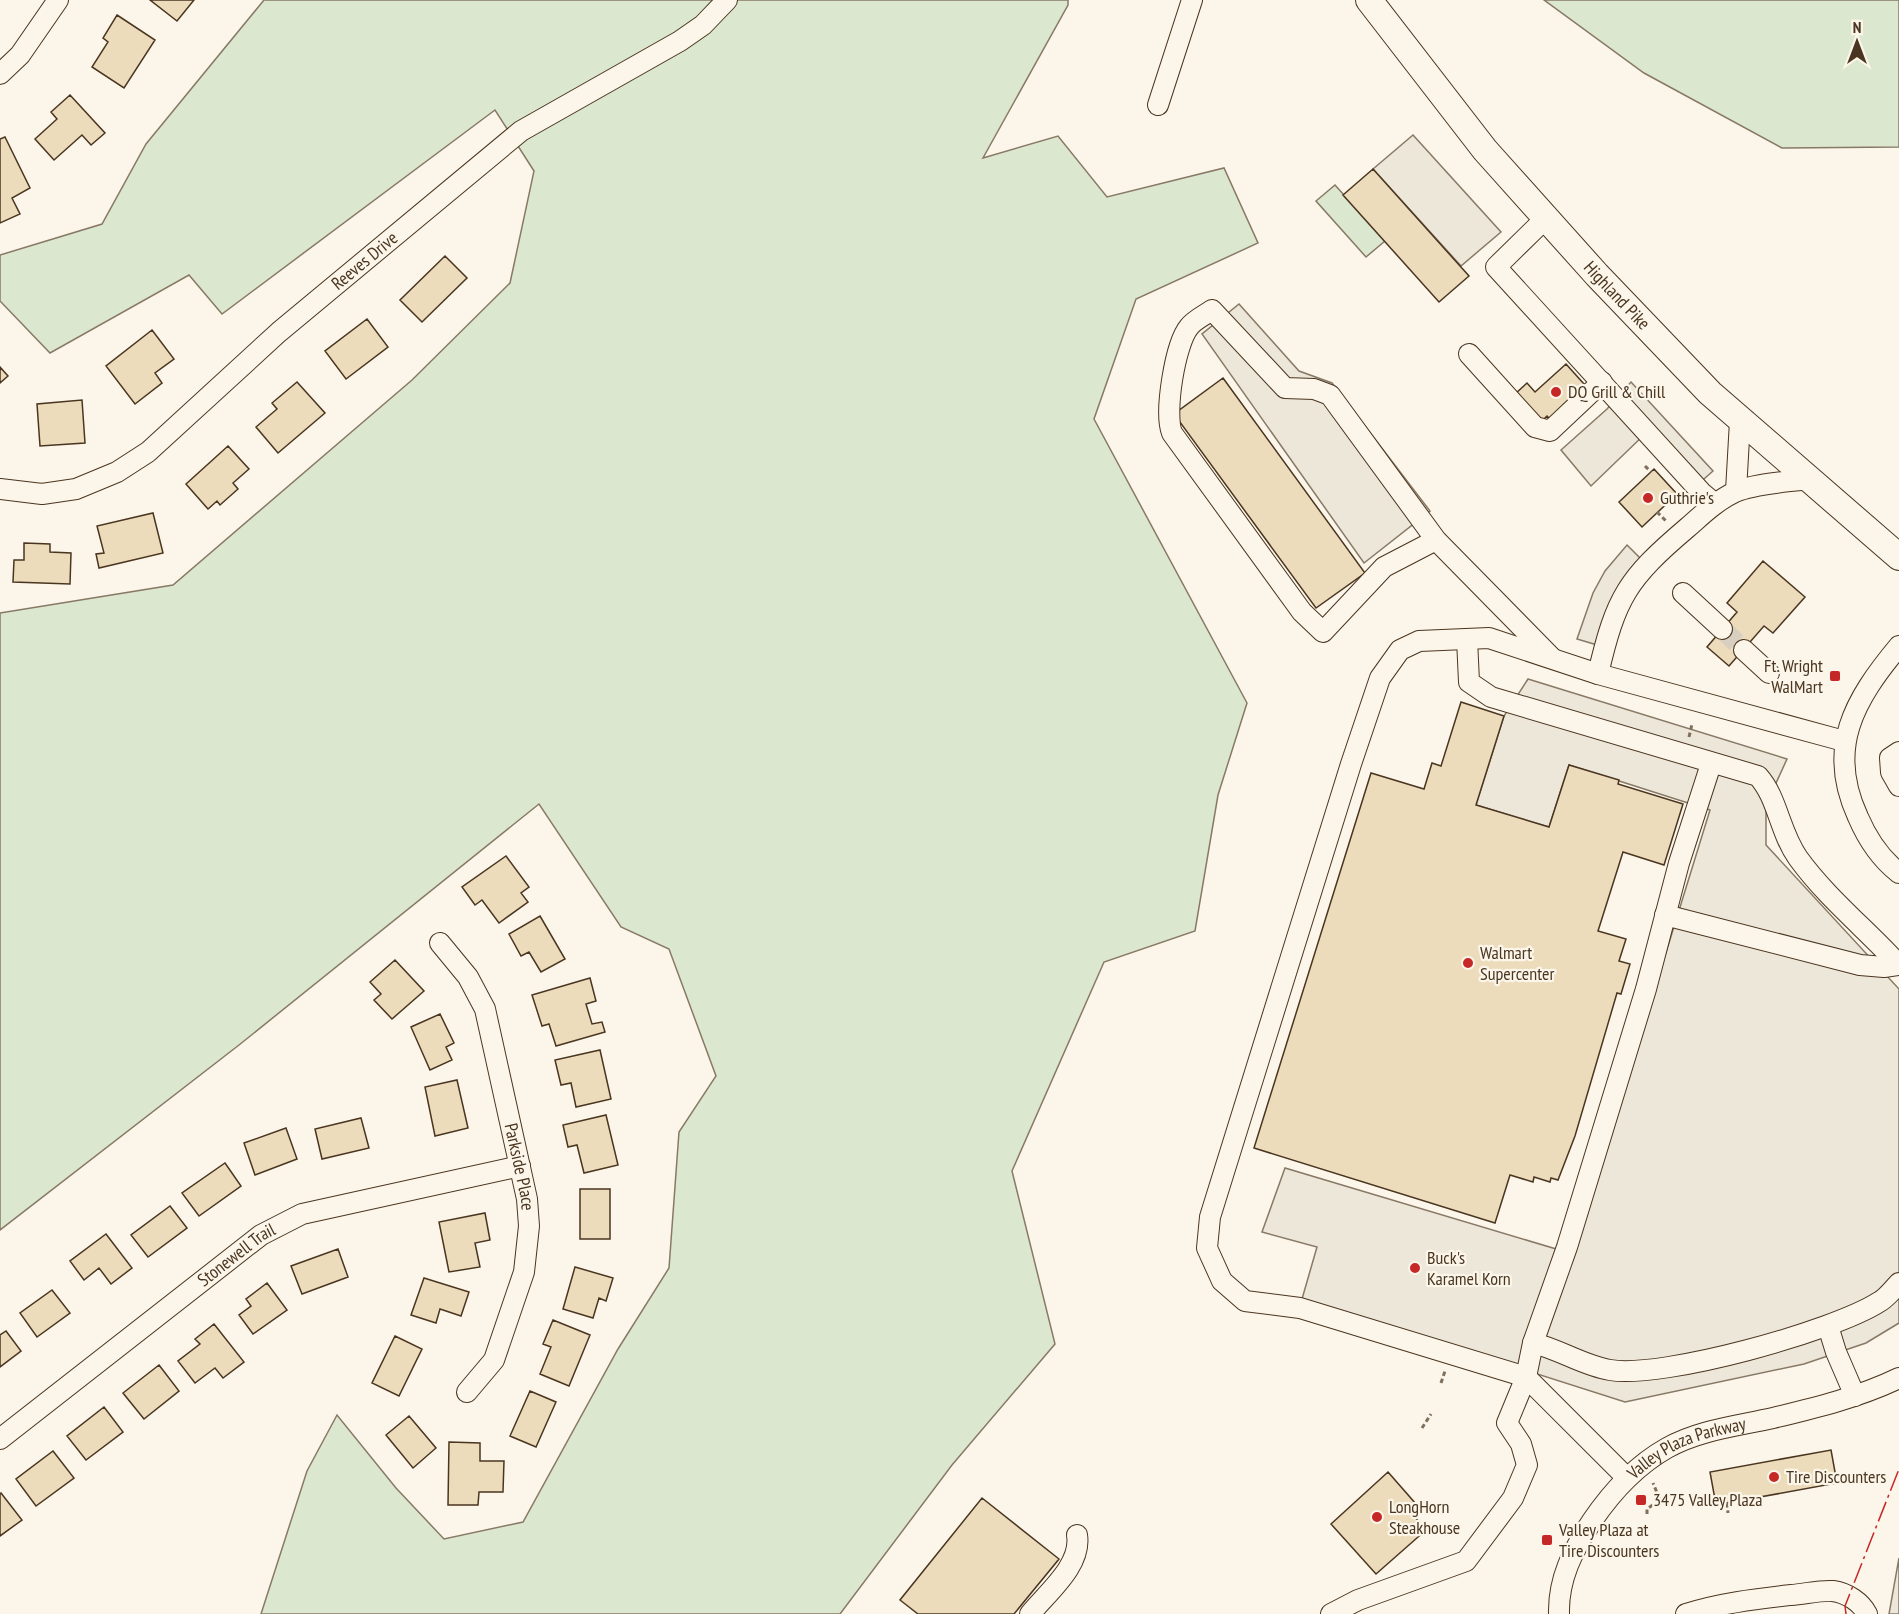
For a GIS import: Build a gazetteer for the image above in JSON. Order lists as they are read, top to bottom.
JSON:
{
  "streets": {
    "main road": ["Highland Pike"],
    "street": [
      "Reeves Drive",
      "Parkside Place",
      "Stonewell Trail",
      "Valley Plaza Parkway"
    ]
  },
  "crossings": [
    ["Parkside Place", "Stonewell Trail"]
  ],
  "places": {
    "other": [
      "DQ Grill & Chill",
      "Guthrie's",
      "Walmart Supercenter",
      "Buck's Karamel Korn",
      "Tire Discounters",
      "LongHorn Steakhouse"
    ],
    "transit": ["Ft. Wright WalMart", "3475 Valley Plaza", "Valley Plaza at Tire Discounters"]
  },
  "north": "top"
}
